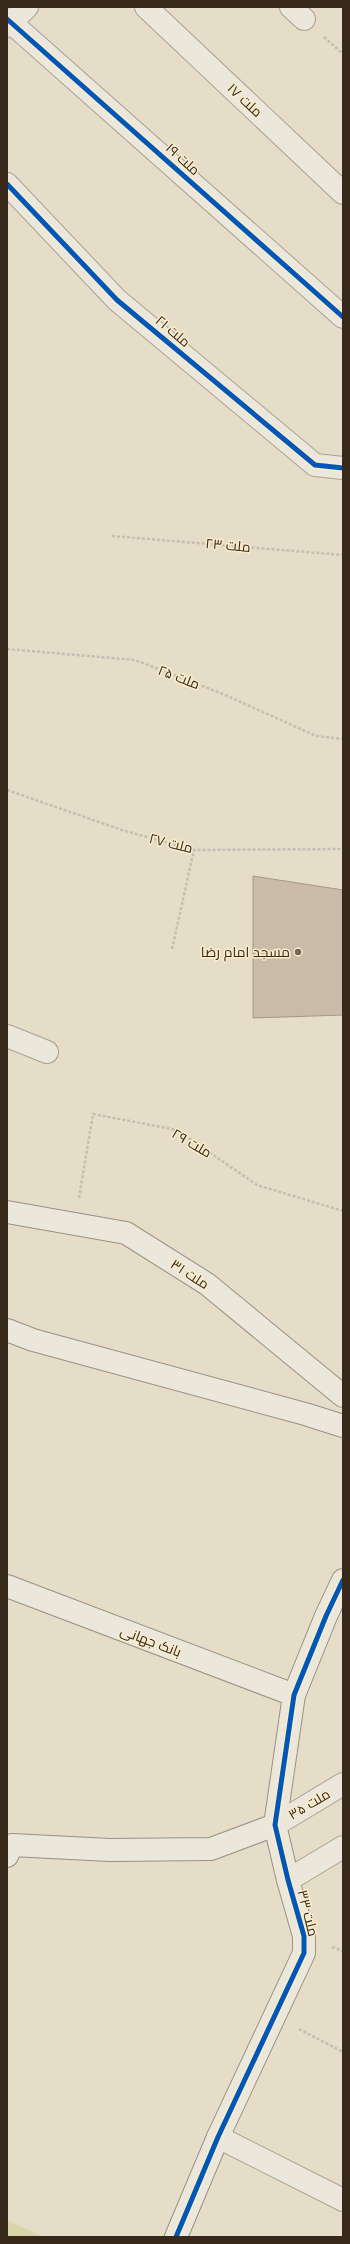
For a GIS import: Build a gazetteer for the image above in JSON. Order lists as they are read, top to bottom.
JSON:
{
  "streets": {
    "street": [
      "ملت ۱۷",
      "ملت ۱۹",
      "ملت ۲۱",
      "ملت ۳۱",
      "بانک جهانی",
      "ملت ۳۵",
      "ملت ۳۳"
    ],
    "path": [
      "ملت ۲۳",
      "ملت ۲۵",
      "ملت ۲۷",
      "ملت ۲۹"
    ]
  },
  "crossings": [
    ["ملت ۲۹", "ملت ۳۱"],
    ["بانک جهانی", "ملت ۳۳"],
    ["ملت ۳۵", "ملت ۳۳"]
  ],
  "places": ["مسجد امام رضا"]
}
